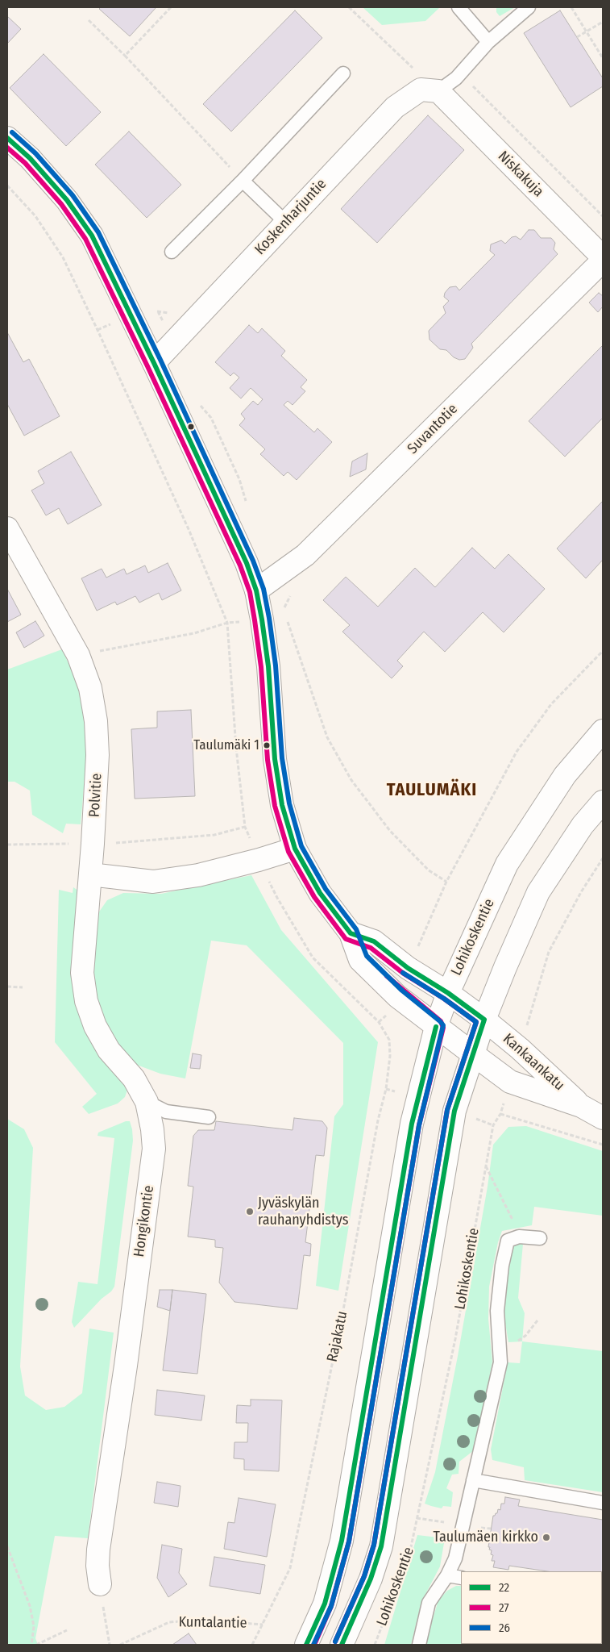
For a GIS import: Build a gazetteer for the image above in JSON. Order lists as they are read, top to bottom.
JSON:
{
  "streets": {
    "main road": [
      "Niskakuja",
      "Koskenharjuntie",
      "Suvantotie",
      "Polvitie",
      "Lohikoskentie",
      "Kankaankatu",
      "Hongikontie"
    ],
    "path": ["Rajakatu", "Kuntalantie"]
  },
  "crossings": [
    ["Niskakuja", "Koskenharjuntie"],
    ["Koskenharjuntie", "Kankaankatu"],
    ["Suvantotie", "Kankaankatu"],
    ["Polvitie", "Hongikontie"],
    ["Lohikoskentie", "Kankaankatu"],
    ["Rajakatu", "Kuntalantie"]
  ],
  "districts": ["TAULUMÄKI"],
  "places": ["Taulumäki 1", "Jyväskylän rauhanyhdistys", "Taulumäen kirkko"],
  "lines": ["transit line 26", "transit line 22", "transit line 27"],
  "legend": ["22", "27", "26"]
}
